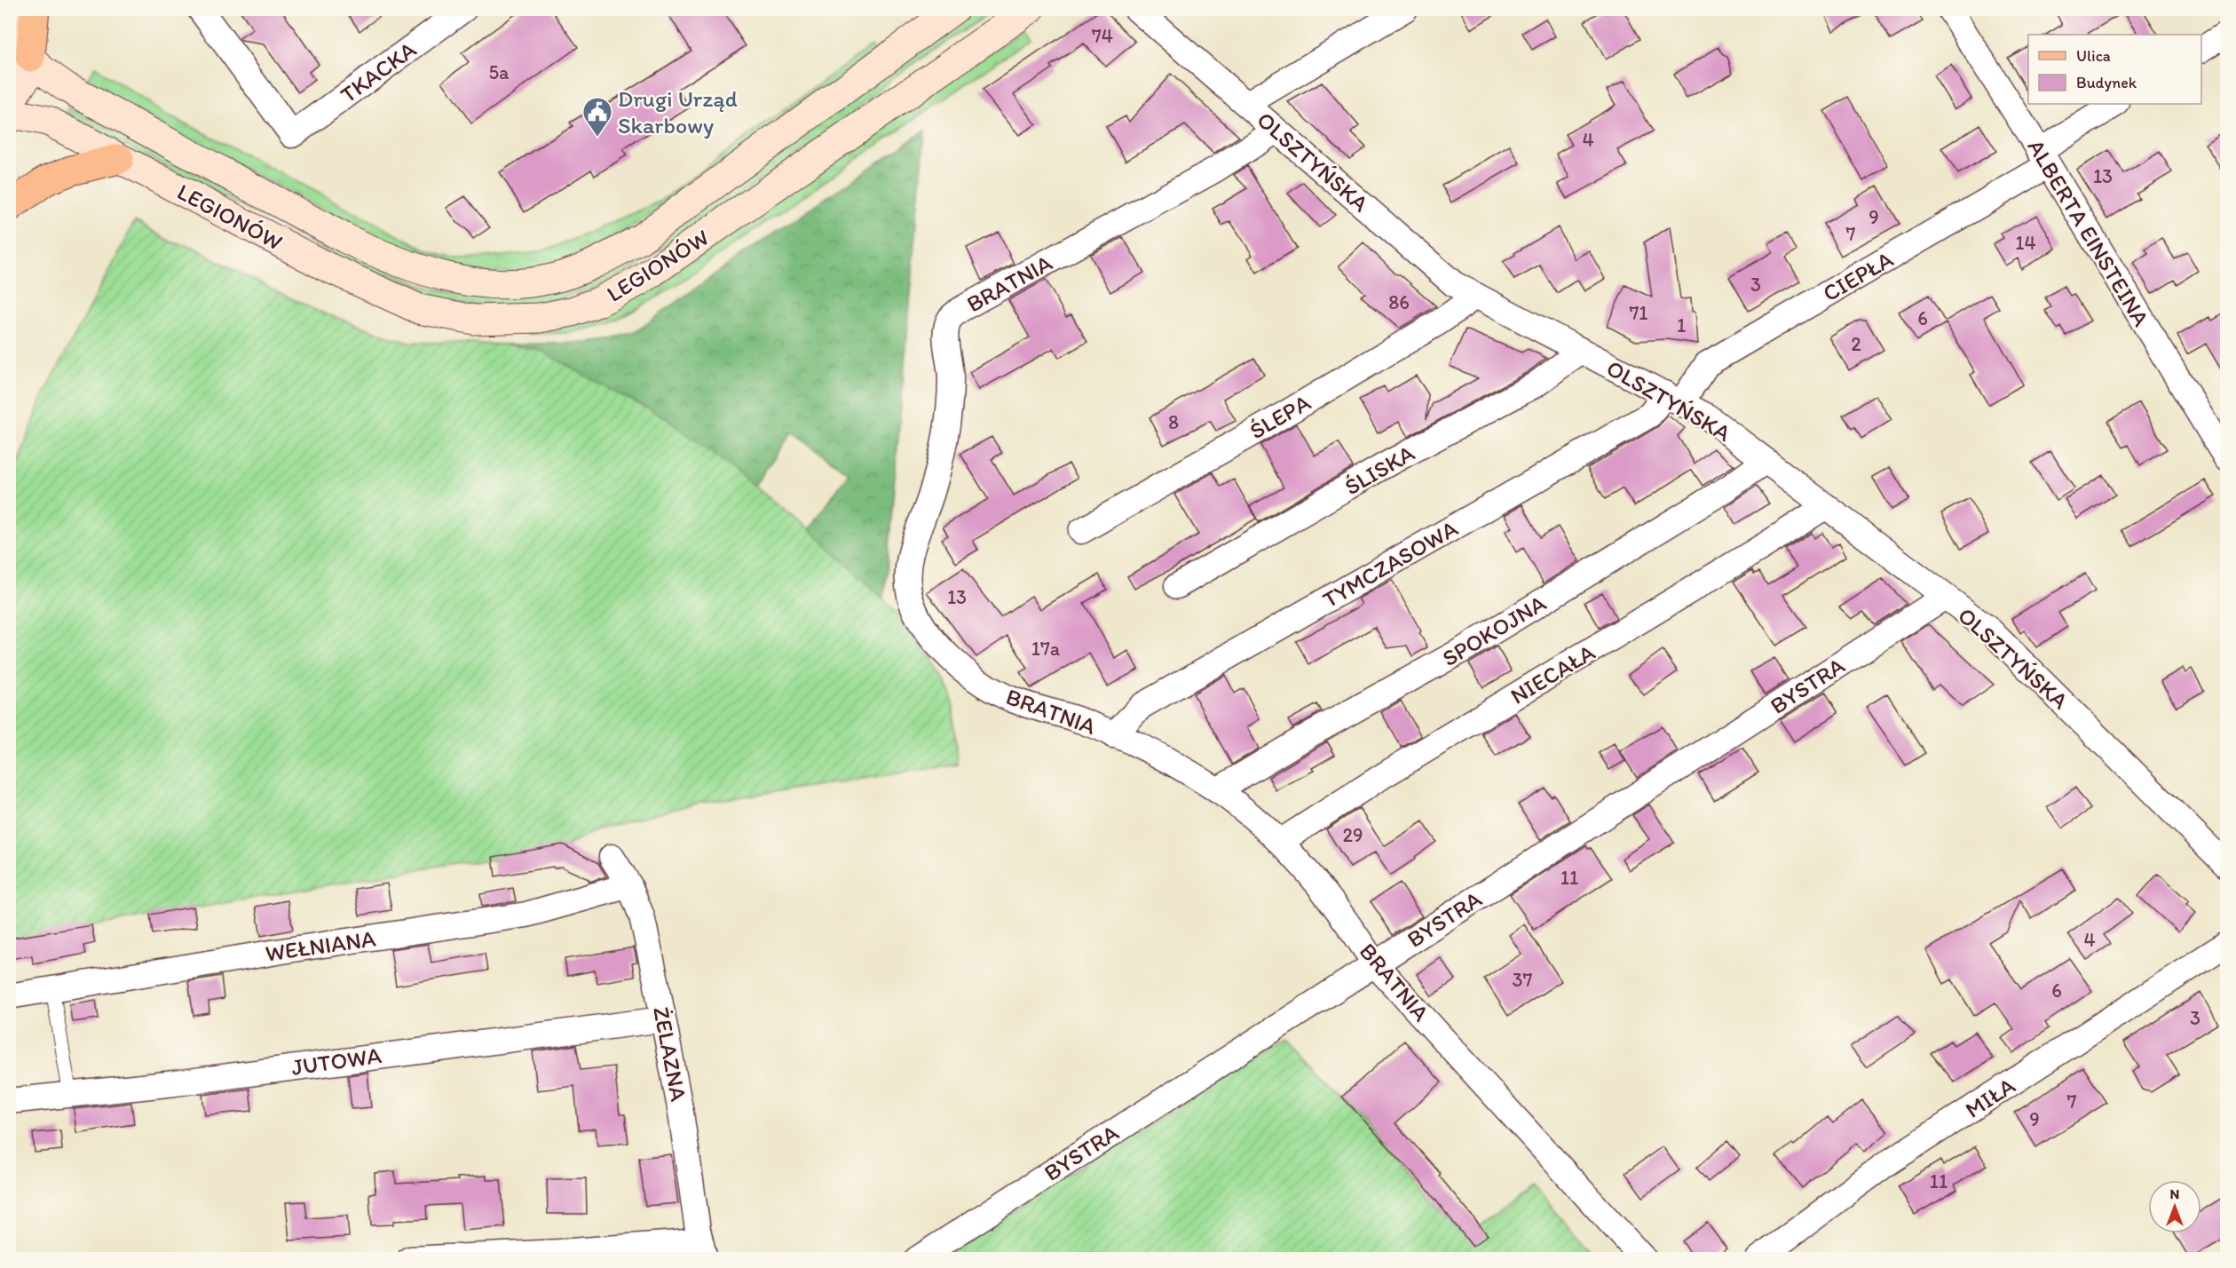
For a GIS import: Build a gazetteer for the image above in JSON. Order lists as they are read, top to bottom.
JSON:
{
  "streets": {
    "street": [
      "TKACKA",
      "OLSZTYŃSKA",
      "LEGIONÓW",
      "ALBERTA EINSTEINA",
      "CIEPŁA",
      "BRATNIA",
      "ŚLEPA",
      "ŚLISKA",
      "TYMCZASOWA",
      "SPOKOJNA",
      "NIECAŁA",
      "BYSTRA",
      "WEŁNIANA",
      "ŻELAZNA",
      "JUTOWA",
      "MIŁA"
    ]
  },
  "crossings": [
    ["OLSZTYŃSKA", "CIEPŁA"],
    ["OLSZTYŃSKA", "BRATNIA"],
    ["OLSZTYŃSKA", "ŚLEPA"],
    ["OLSZTYŃSKA", "ŚLISKA"],
    ["OLSZTYŃSKA", "TYMCZASOWA"],
    ["OLSZTYŃSKA", "SPOKOJNA"],
    ["OLSZTYŃSKA", "NIECAŁA"],
    ["OLSZTYŃSKA", "BYSTRA"],
    ["ALBERTA EINSTEINA", "CIEPŁA"],
    ["CIEPŁA", "TYMCZASOWA"],
    ["BRATNIA", "TYMCZASOWA"],
    ["BRATNIA", "SPOKOJNA"],
    ["BRATNIA", "NIECAŁA"],
    ["BRATNIA", "BYSTRA"],
    ["WEŁNIANA", "ŻELAZNA"],
    ["ŻELAZNA", "JUTOWA"]
  ],
  "places": {
    "public building": ["Drugi Urząd Skarbowy"]
  },
  "house_numbers": [
    "74",
    "5a",
    "4",
    "13",
    "9",
    "7",
    "14",
    "3",
    "86",
    "71",
    "6",
    "1",
    "2",
    "8",
    "13",
    "17a",
    "29",
    "11",
    "4",
    "37",
    "6",
    "3",
    "7",
    "9",
    "11"
  ],
  "legend": ["Ulica", "Budynek"],
  "north": "top"
}
